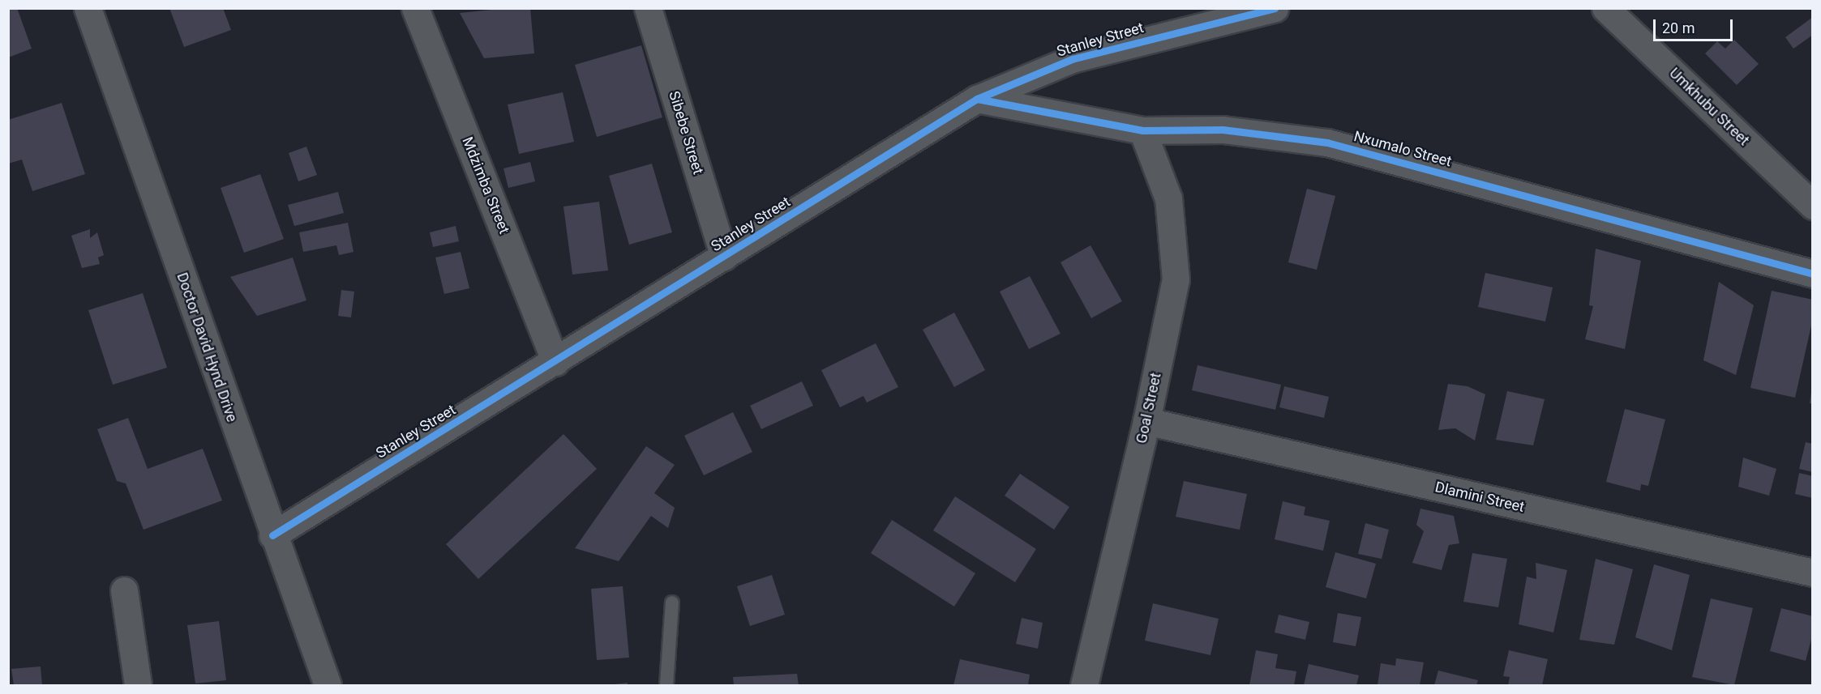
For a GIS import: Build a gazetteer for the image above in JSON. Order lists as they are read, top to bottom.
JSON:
{
  "streets": {
    "street": [
      "Stanley Street",
      "Umkhubu Street",
      "Sibebe Street",
      "Nxumalo Street",
      "Mdzimba Street",
      "Doctor David Hynd Drive",
      "Goal Street",
      "Dlamini Street"
    ]
  },
  "crossings": [
    ["Stanley Street", "Sibebe Street"],
    ["Stanley Street", "Nxumalo Street"],
    ["Stanley Street", "Mdzimba Street"],
    ["Stanley Street", "Doctor David Hynd Drive"],
    ["Nxumalo Street", "Goal Street"],
    ["Goal Street", "Dlamini Street"]
  ],
  "scale_bar": "20 m"
}
